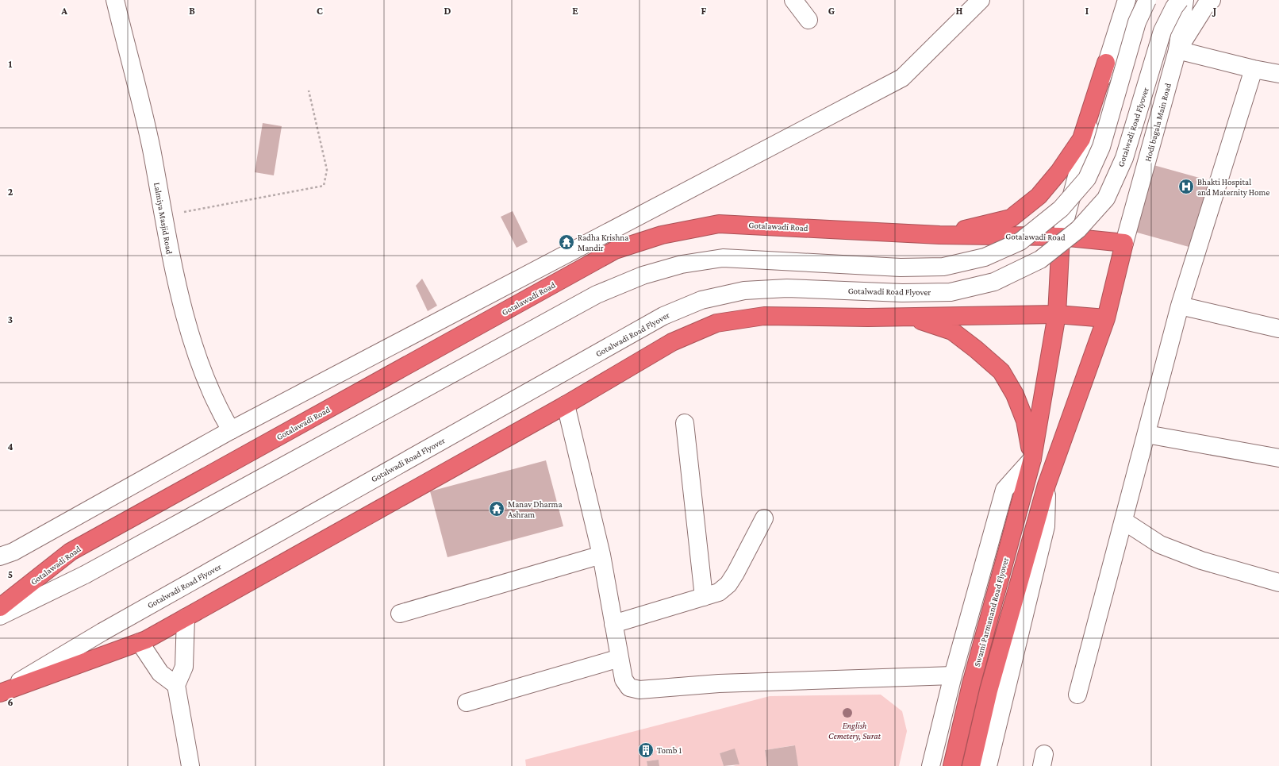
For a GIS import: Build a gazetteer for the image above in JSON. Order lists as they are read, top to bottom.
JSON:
{
  "streets": {
    "highway": ["Gotalawadi Road", "Swami Parmanand Road Flyover"],
    "street": ["Hodi bagala Main Road", "Gotalwadi Road Flyover", "Lalmiya Masjid Road"]
  },
  "crossings": [
    ["Hodi bagala Main Road", "Gotalawadi Road"],
    ["Hodi bagala Main Road", "Swami Parmanand Road Flyover"],
    ["Gotalawadi Road", "Swami Parmanand Road Flyover"]
  ],
  "parks": ["English Cemetery, Surat"],
  "places": {
    "hospital": ["Bhakti Hospital and Maternity Home"],
    "temple": ["Radha Krishna Mandir", "Manav Dharma Ashram"],
    "building": ["Tomb 1"]
  },
  "grid": {
    "columns": [
      "A",
      "B",
      "C",
      "D",
      "E",
      "F",
      "G",
      "H",
      "I",
      "J"
    ],
    "rows": [
      "1",
      "2",
      "3",
      "4",
      "5",
      "6"
    ]
  }
}
